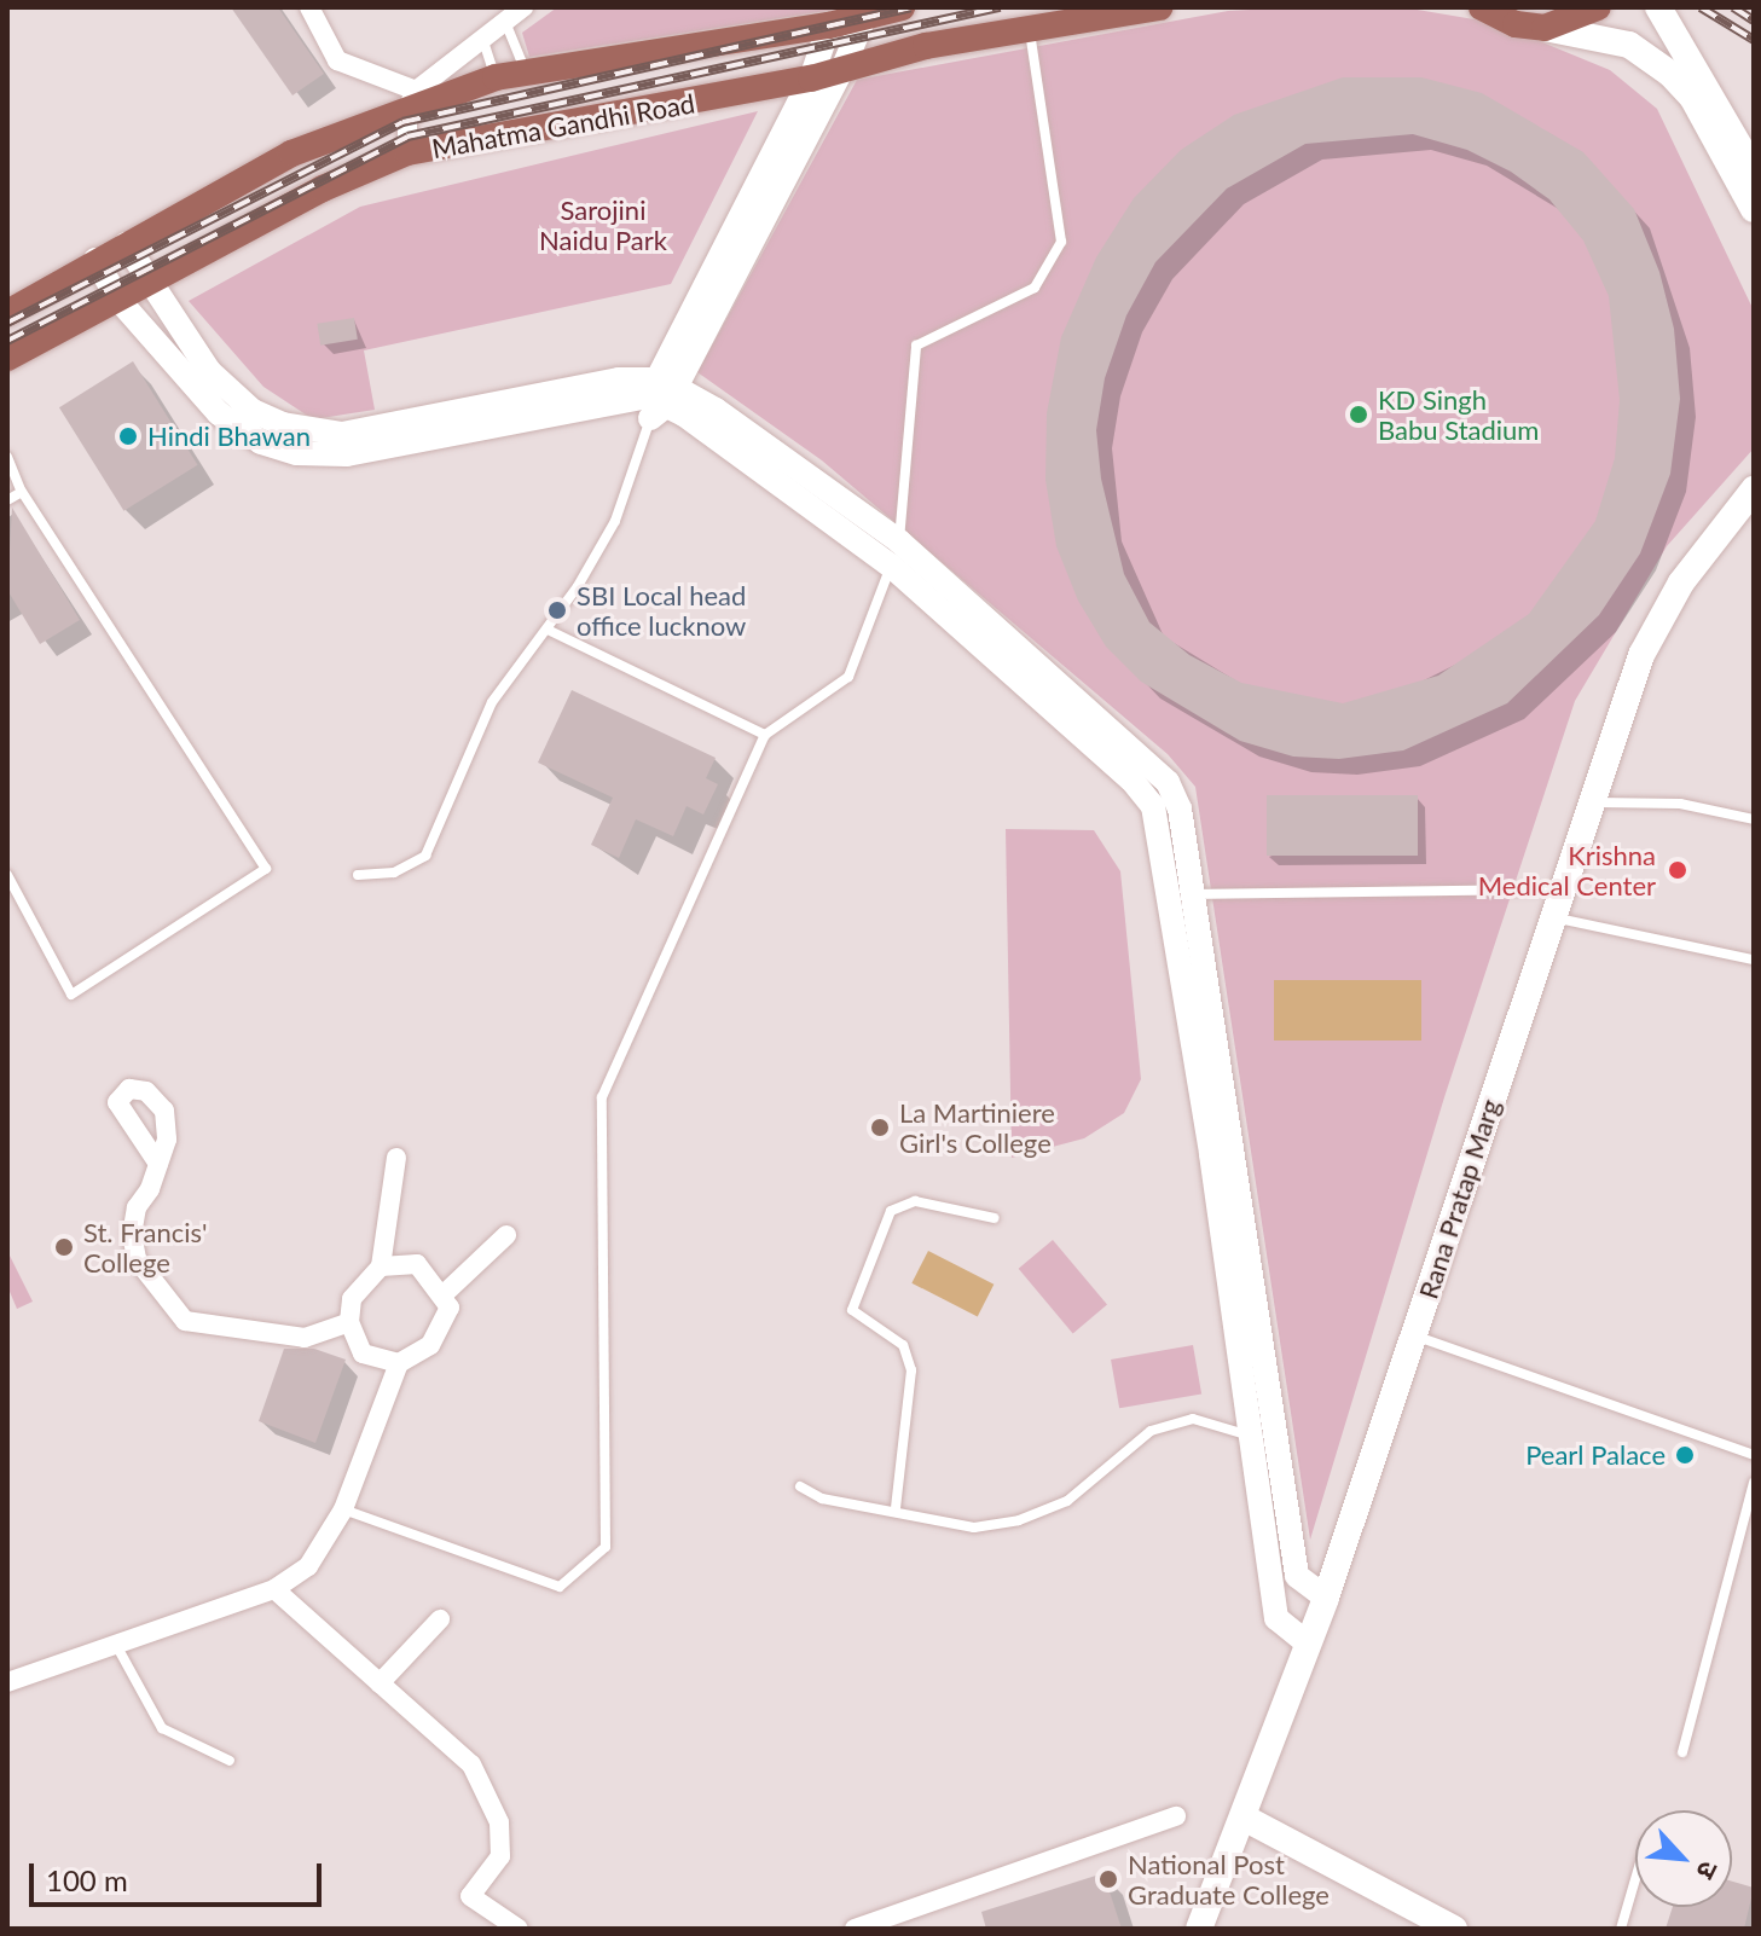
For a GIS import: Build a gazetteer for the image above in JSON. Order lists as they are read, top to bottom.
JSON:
{
  "streets": {
    "main road": ["Mahatma Gandhi Road", "Rana Pratap Marg"]
  },
  "parks": ["Sarojini Naidu Park"],
  "places": [
    "KD Singh Babu Stadium",
    "Hindi Bhawan",
    "SBI Local head office lucknow",
    "Krishna Medical Center",
    "La Martiniere Girl's College",
    "St. Francis' College",
    "Pearl Palace",
    "National Post Graduate College"
  ],
  "scale_bar": "100 m",
  "north": "bottom right"
}
